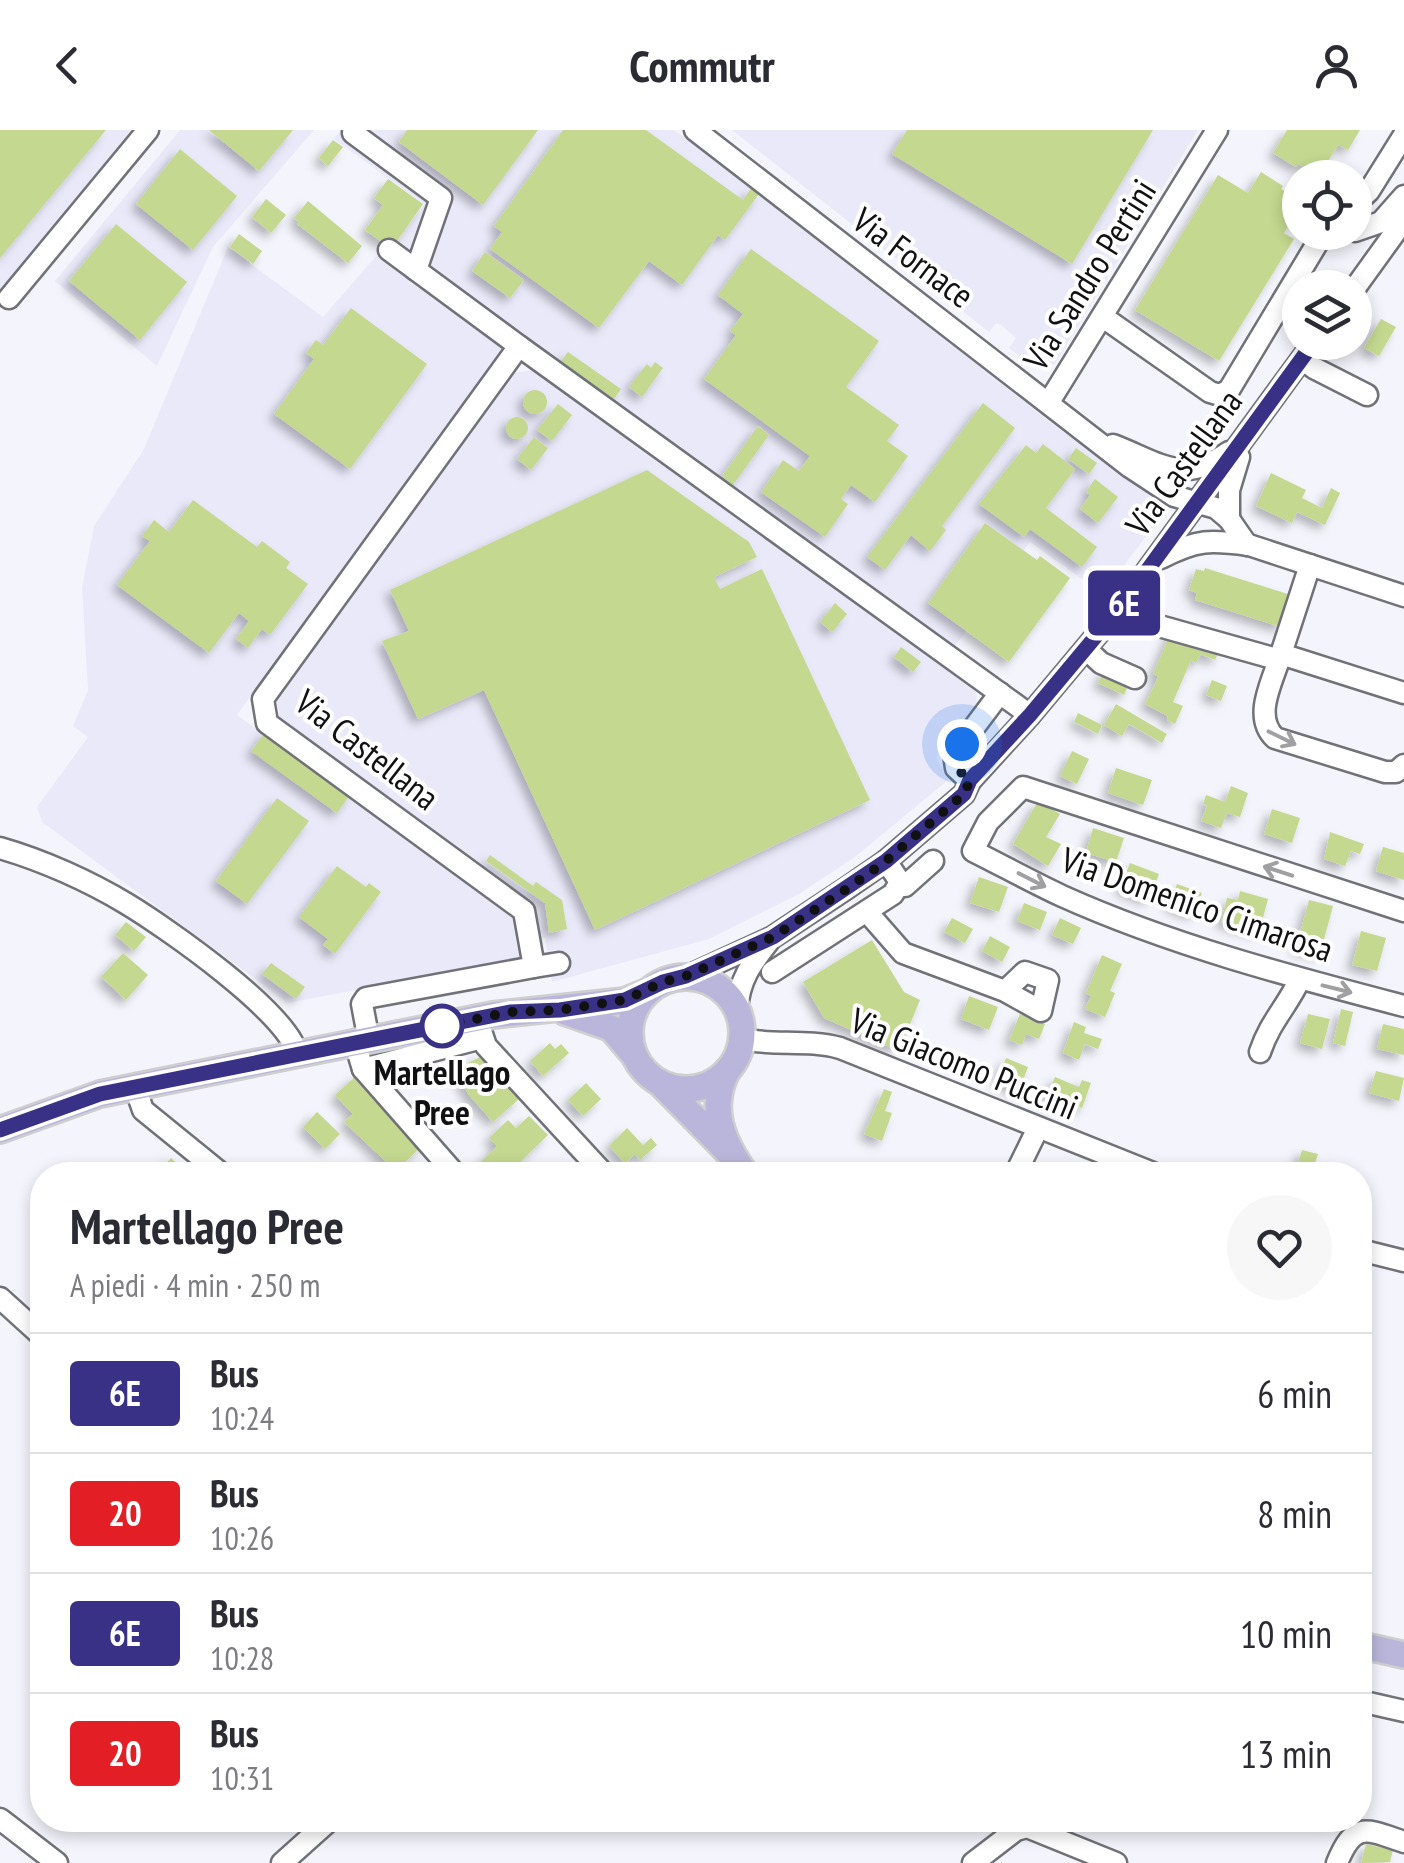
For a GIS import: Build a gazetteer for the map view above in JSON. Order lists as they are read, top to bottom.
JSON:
{
  "streets": {
    "street": [
      "Via Fornace",
      "Via Sandro Pertini",
      "Via Castellana",
      "Via Domenico Cimarosa",
      "Via Giacomo Puccini"
    ]
  },
  "crossings": [
    ["Via Fornace", "Via Sandro Pertini"],
    ["Via Fornace", "Via Castellana"],
    ["Via Castellana", "Via Giacomo Puccini"]
  ],
  "places": ["Martellago Pree"],
  "lines": ["bus line 6E"],
  "page": {
    "header": "Commutr",
    "on_map": "6E",
    "heading": ["Martellago Pree", "A piedi · 4 min · 250 m"],
    "list": [
      {
        "mark": "6E",
        "name": "Bus",
        "note": "10:24",
        "value": "6 min"
      },
      {
        "mark": "20",
        "name": "Bus",
        "note": "10:26",
        "value": "8 min"
      },
      {
        "mark": "6E",
        "name": "Bus",
        "note": "10:28",
        "value": "10 min"
      },
      {
        "mark": "20",
        "name": "Bus",
        "note": "10:31",
        "value": "13 min"
      }
    ]
  }
}
